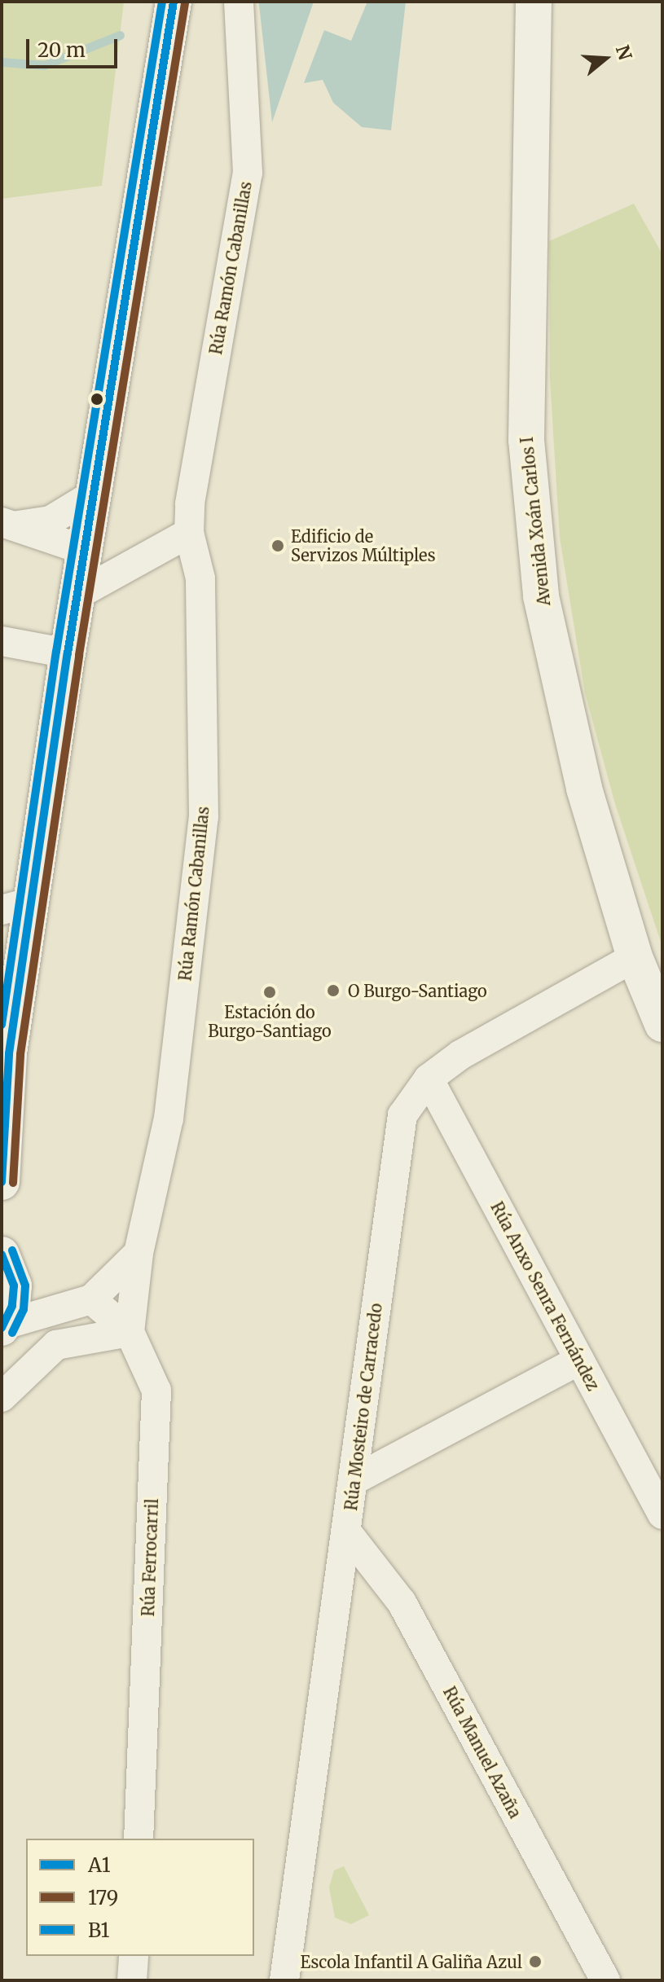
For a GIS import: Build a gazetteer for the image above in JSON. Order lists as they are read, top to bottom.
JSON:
{
  "streets": {
    "main road": ["Avenida Xoán Carlos I"],
    "street": [
      "Rúa Ramón Cabanillas",
      "Rúa Anxo Senra Fernández",
      "Rúa Mosteiro de Carracedo",
      "Rúa Ferrocarril",
      "Rúa Manuel Azaña"
    ]
  },
  "crossings": [
    ["Rúa Ramón Cabanillas", "Rúa Ferrocarril"],
    ["Avenida Xoán Carlos I", "Rúa Mosteiro de Carracedo"],
    ["Rúa Anxo Senra Fernández", "Rúa Mosteiro de Carracedo"],
    ["Rúa Mosteiro de Carracedo", "Rúa Manuel Azaña"]
  ],
  "places": [
    "Edificio de Servizos Múltiples",
    "O Burgo-Santiago",
    "Estación do Burgo-Santiago",
    "Escola Infantil A Galiña Azul"
  ],
  "lines": ["transit line A1", "transit line B1", "transit line 179"],
  "legend": ["A1", "179", "B1"],
  "scale_bar": "20 m",
  "north": "right"
}
